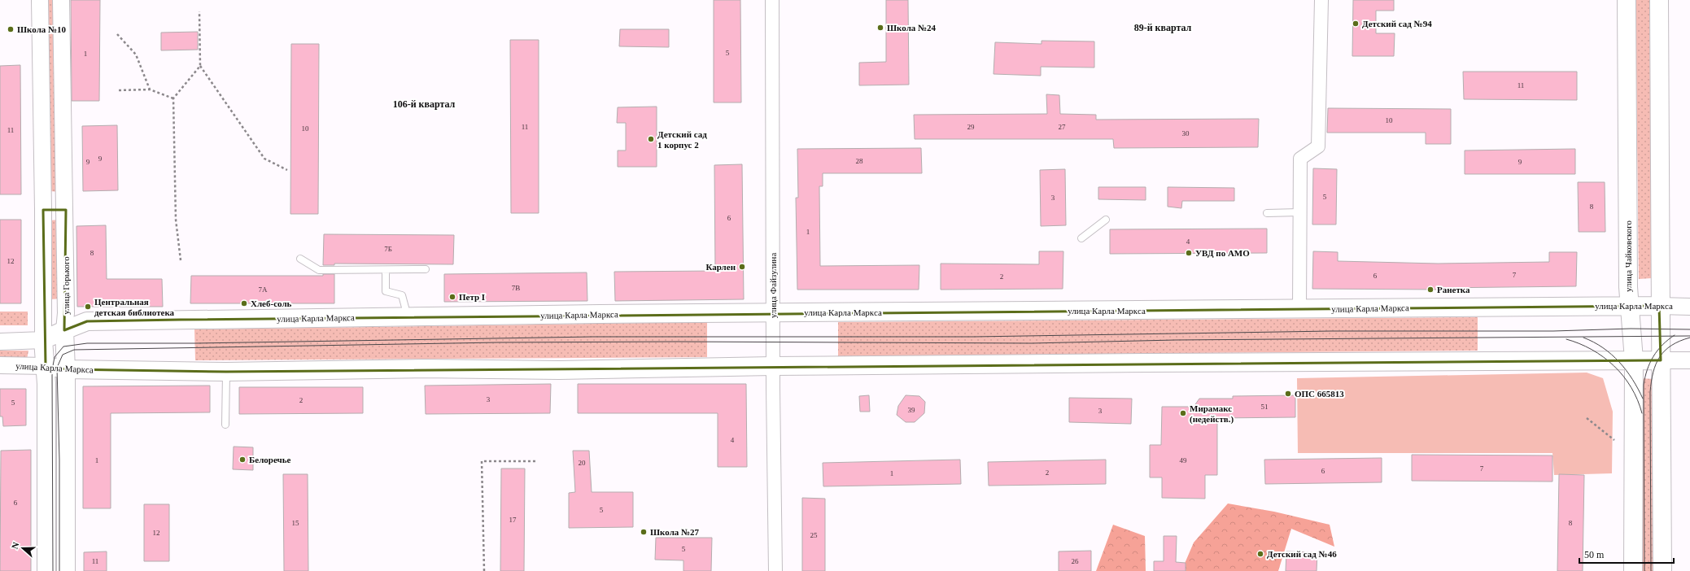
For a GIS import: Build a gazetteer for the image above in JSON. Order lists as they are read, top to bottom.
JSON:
{
  "streets": {
    "main road": ["улица Чайковского", "улица Горького", "улица Карла Маркса"],
    "street": ["улица Файзулина"]
  },
  "crossings": [
    ["улица Чайковского", "улица Карла Маркса"],
    ["улица Горького", "улица Карла Маркса"],
    ["улица Файзулина", "улица Карла Маркса"]
  ],
  "districts": ["89-й квартал", "106-й квартал"],
  "places": [
    "Детский сад №94",
    "Школа №24",
    "Школа №10",
    "Детский сад 1 корпус 2",
    "УВД по АМО",
    "Карлен",
    "Ранетка",
    "Петр I",
    "Хлеб-соль",
    "Центральная детская библиотека",
    "ОПС 665813",
    "Мирамакс (недейств.)",
    "Белоречье",
    "Школа №27",
    "Детский сад №46"
  ],
  "house_numbers": [
    "5",
    "1",
    "11",
    "10",
    "11",
    "29",
    "27",
    "10",
    "11",
    "30",
    "9",
    "28",
    "9",
    "9",
    "5",
    "3",
    "8",
    "6",
    "1",
    "4",
    "7Б",
    "8",
    "12",
    "7",
    "6",
    "2",
    "7В",
    "7А",
    "3",
    "2",
    "5",
    "51",
    "39",
    "3",
    "4",
    "1",
    "49",
    "20",
    "7",
    "6",
    "2",
    "1",
    "6",
    "5",
    "17",
    "15",
    "8",
    "12",
    "25",
    "5",
    "11",
    "26"
  ],
  "scale_bar": "50 m",
  "north": "left"
}
